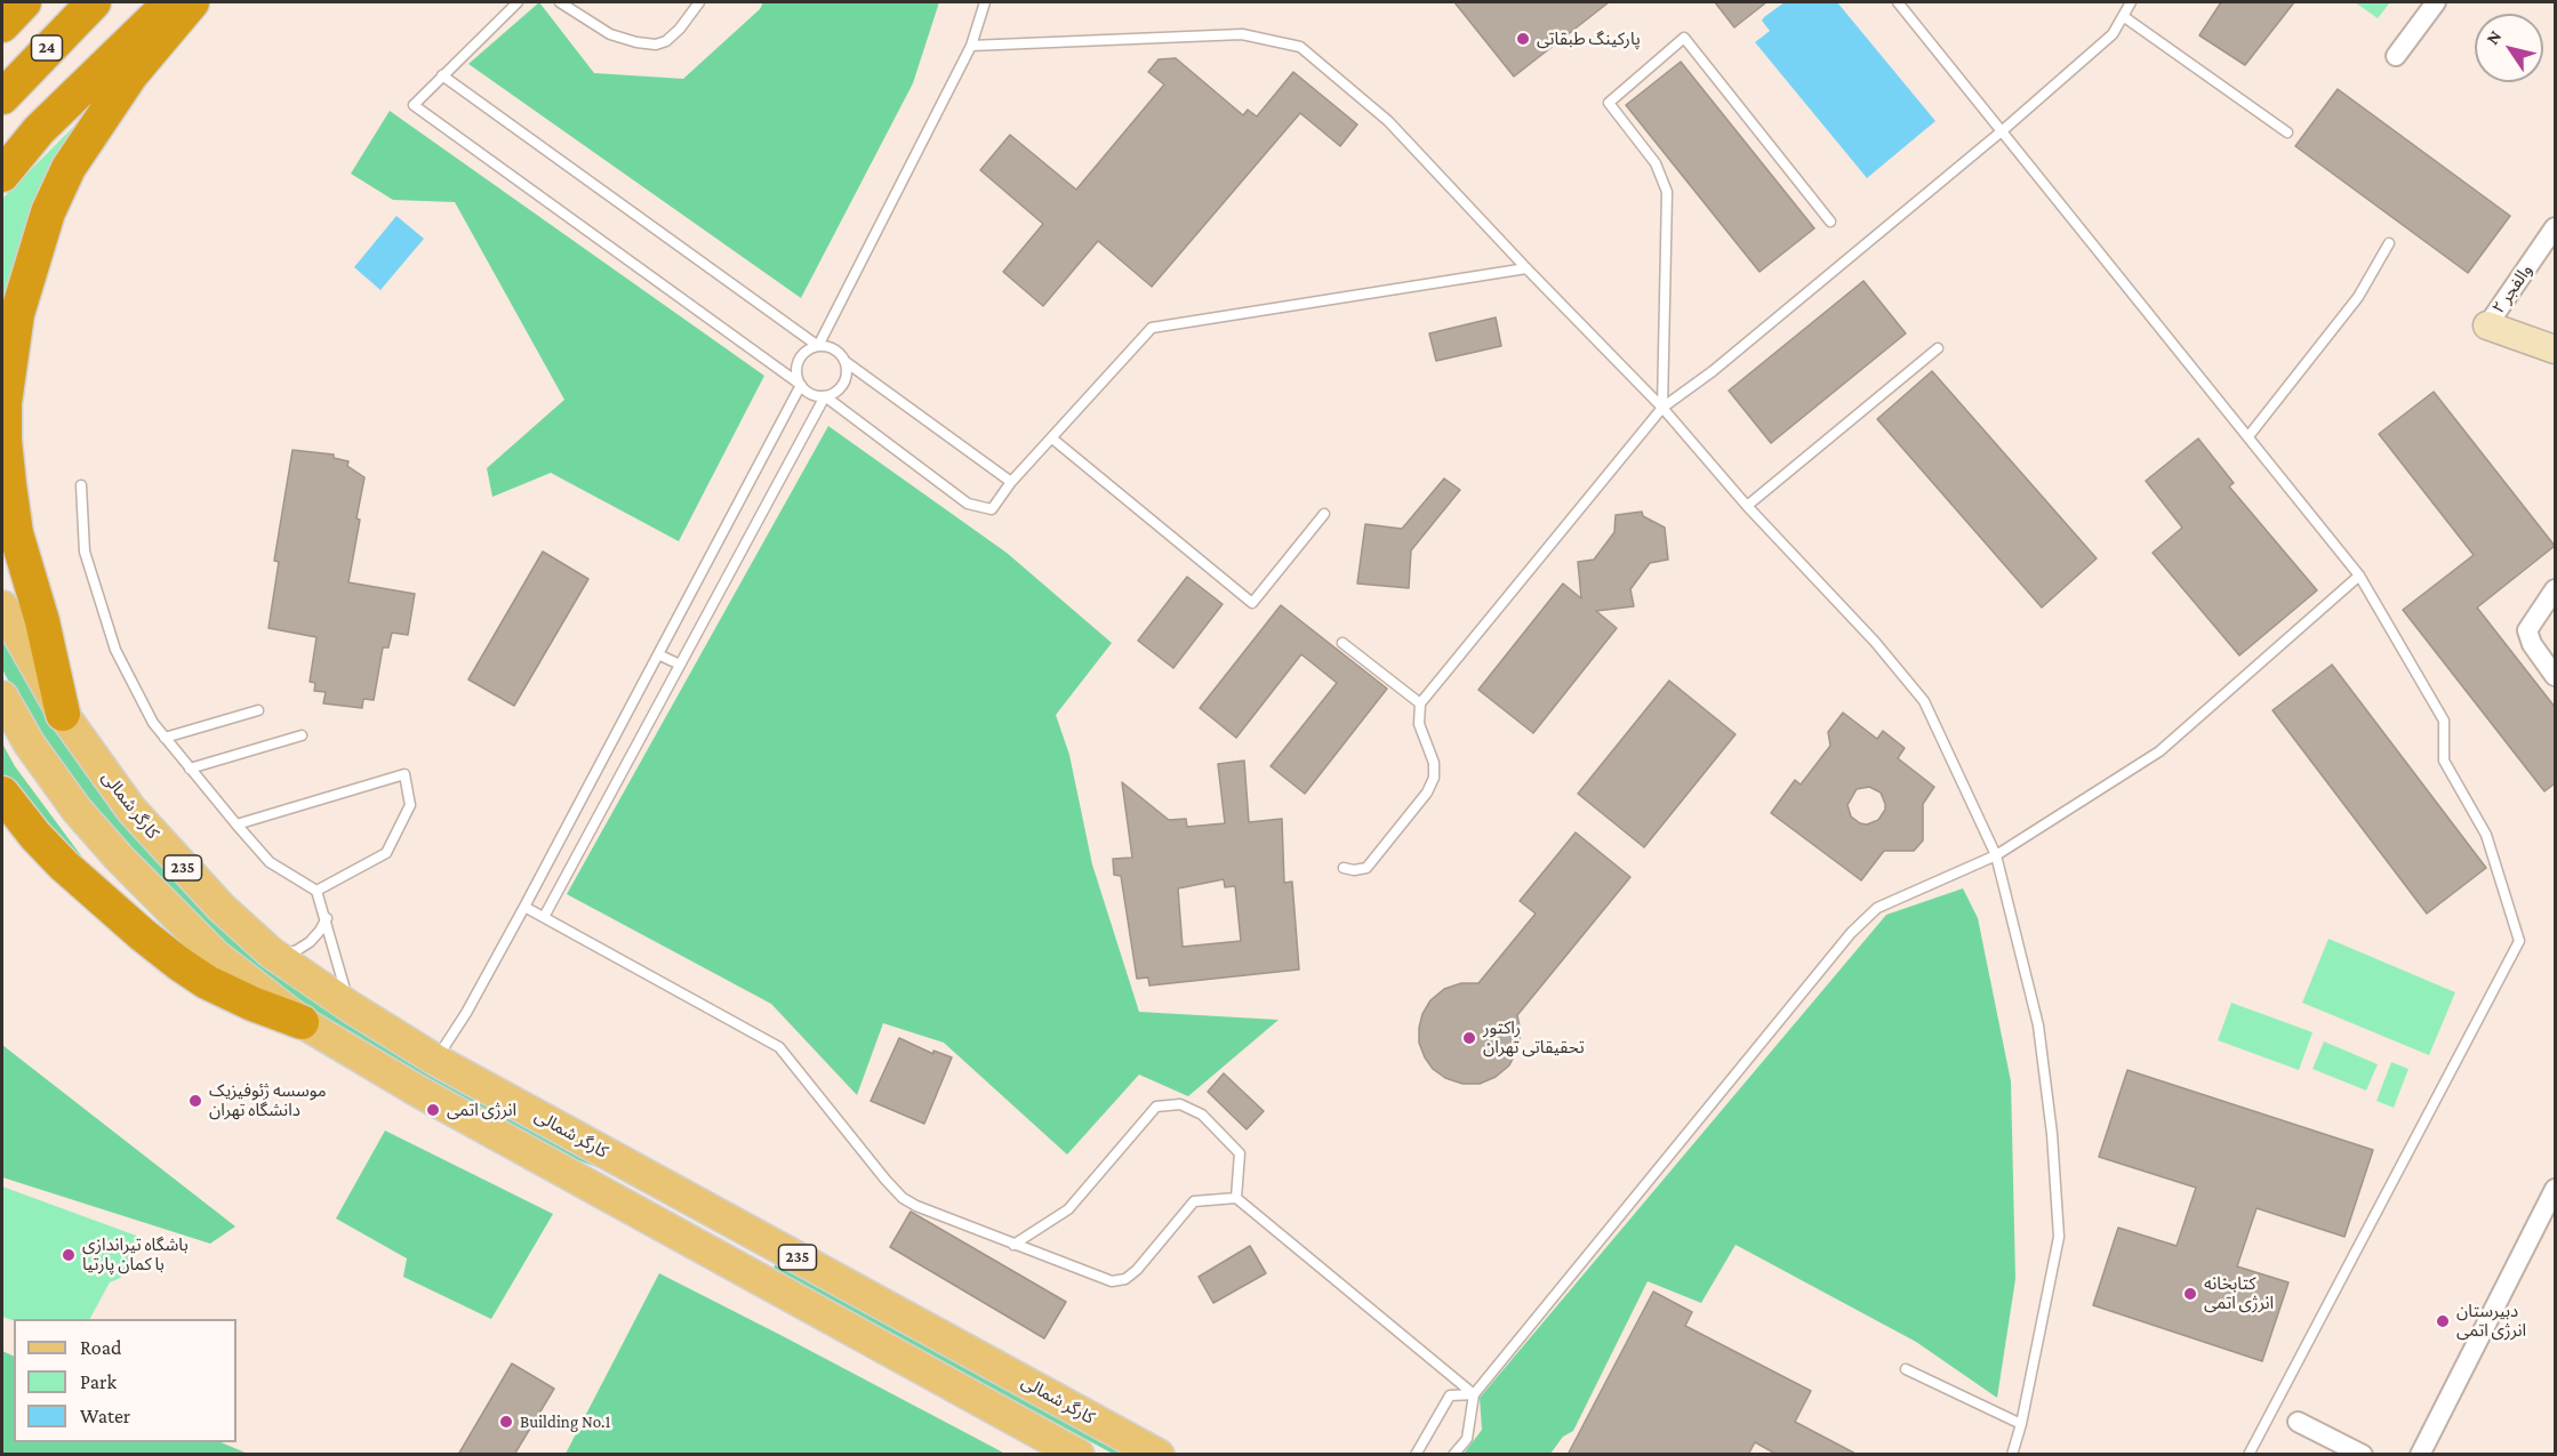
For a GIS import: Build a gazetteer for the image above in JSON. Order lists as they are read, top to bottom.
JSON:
{
  "streets": {
    "highway": ["24"],
    "main road": ["کارگر شمالی", "235"],
    "street": ["والفجر ۲"]
  },
  "places": [
    "پارکینگ طبقاتی",
    "راکتور تحقیقاتی تهران",
    "موسسه ژئوفیزیک دانشگاه تهران",
    "انرژی اتمی",
    "باشگاه تیراندازی با کمان پارتیا",
    "کتابخانه انرژی اتمی",
    "دبیرستان انرژی اتمی",
    "Building No.1"
  ],
  "legend": ["Road", "Park", "Water"],
  "north": "top left"
}
